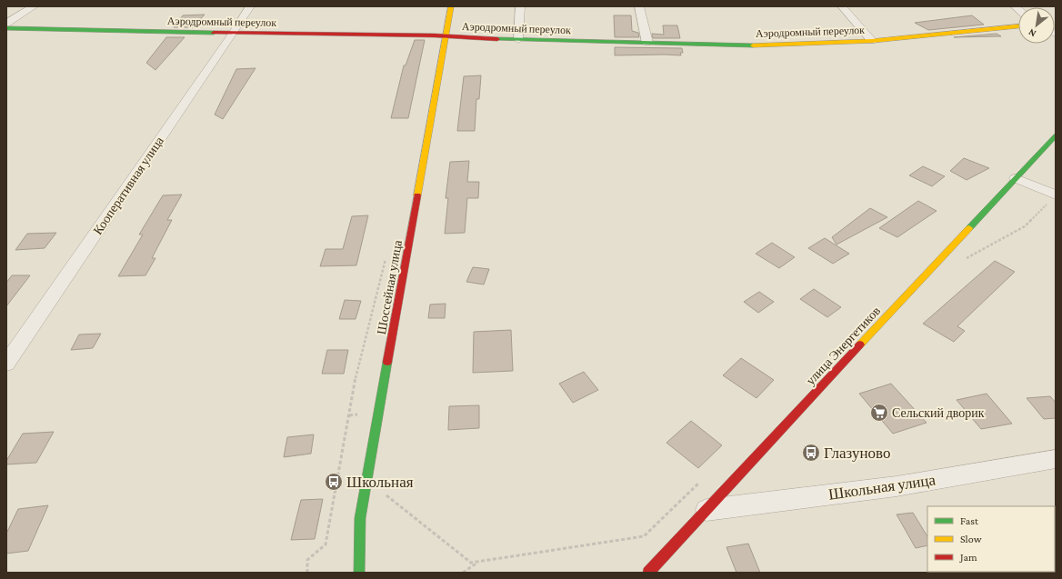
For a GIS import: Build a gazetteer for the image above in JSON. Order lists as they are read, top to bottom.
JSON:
{
  "streets": {
    "street": [
      "Аэродромный переулок",
      "Кооперативная улица",
      "Шоссейная улица",
      "улица Энергетиков",
      "Школьная улица"
    ]
  },
  "crossings": [
    ["Аэродромный переулок", "Кооперативная улица"],
    ["Аэродромный переулок", "Шоссейная улица"],
    ["улица Энергетиков", "Школьная улица"]
  ],
  "places": {
    "supermarket": ["Сельский дворик"],
    "bus stop": ["Глазуново", "Школьная"]
  },
  "legend": ["Fast", "Slow", "Jam"],
  "north": "bottom left"
}
